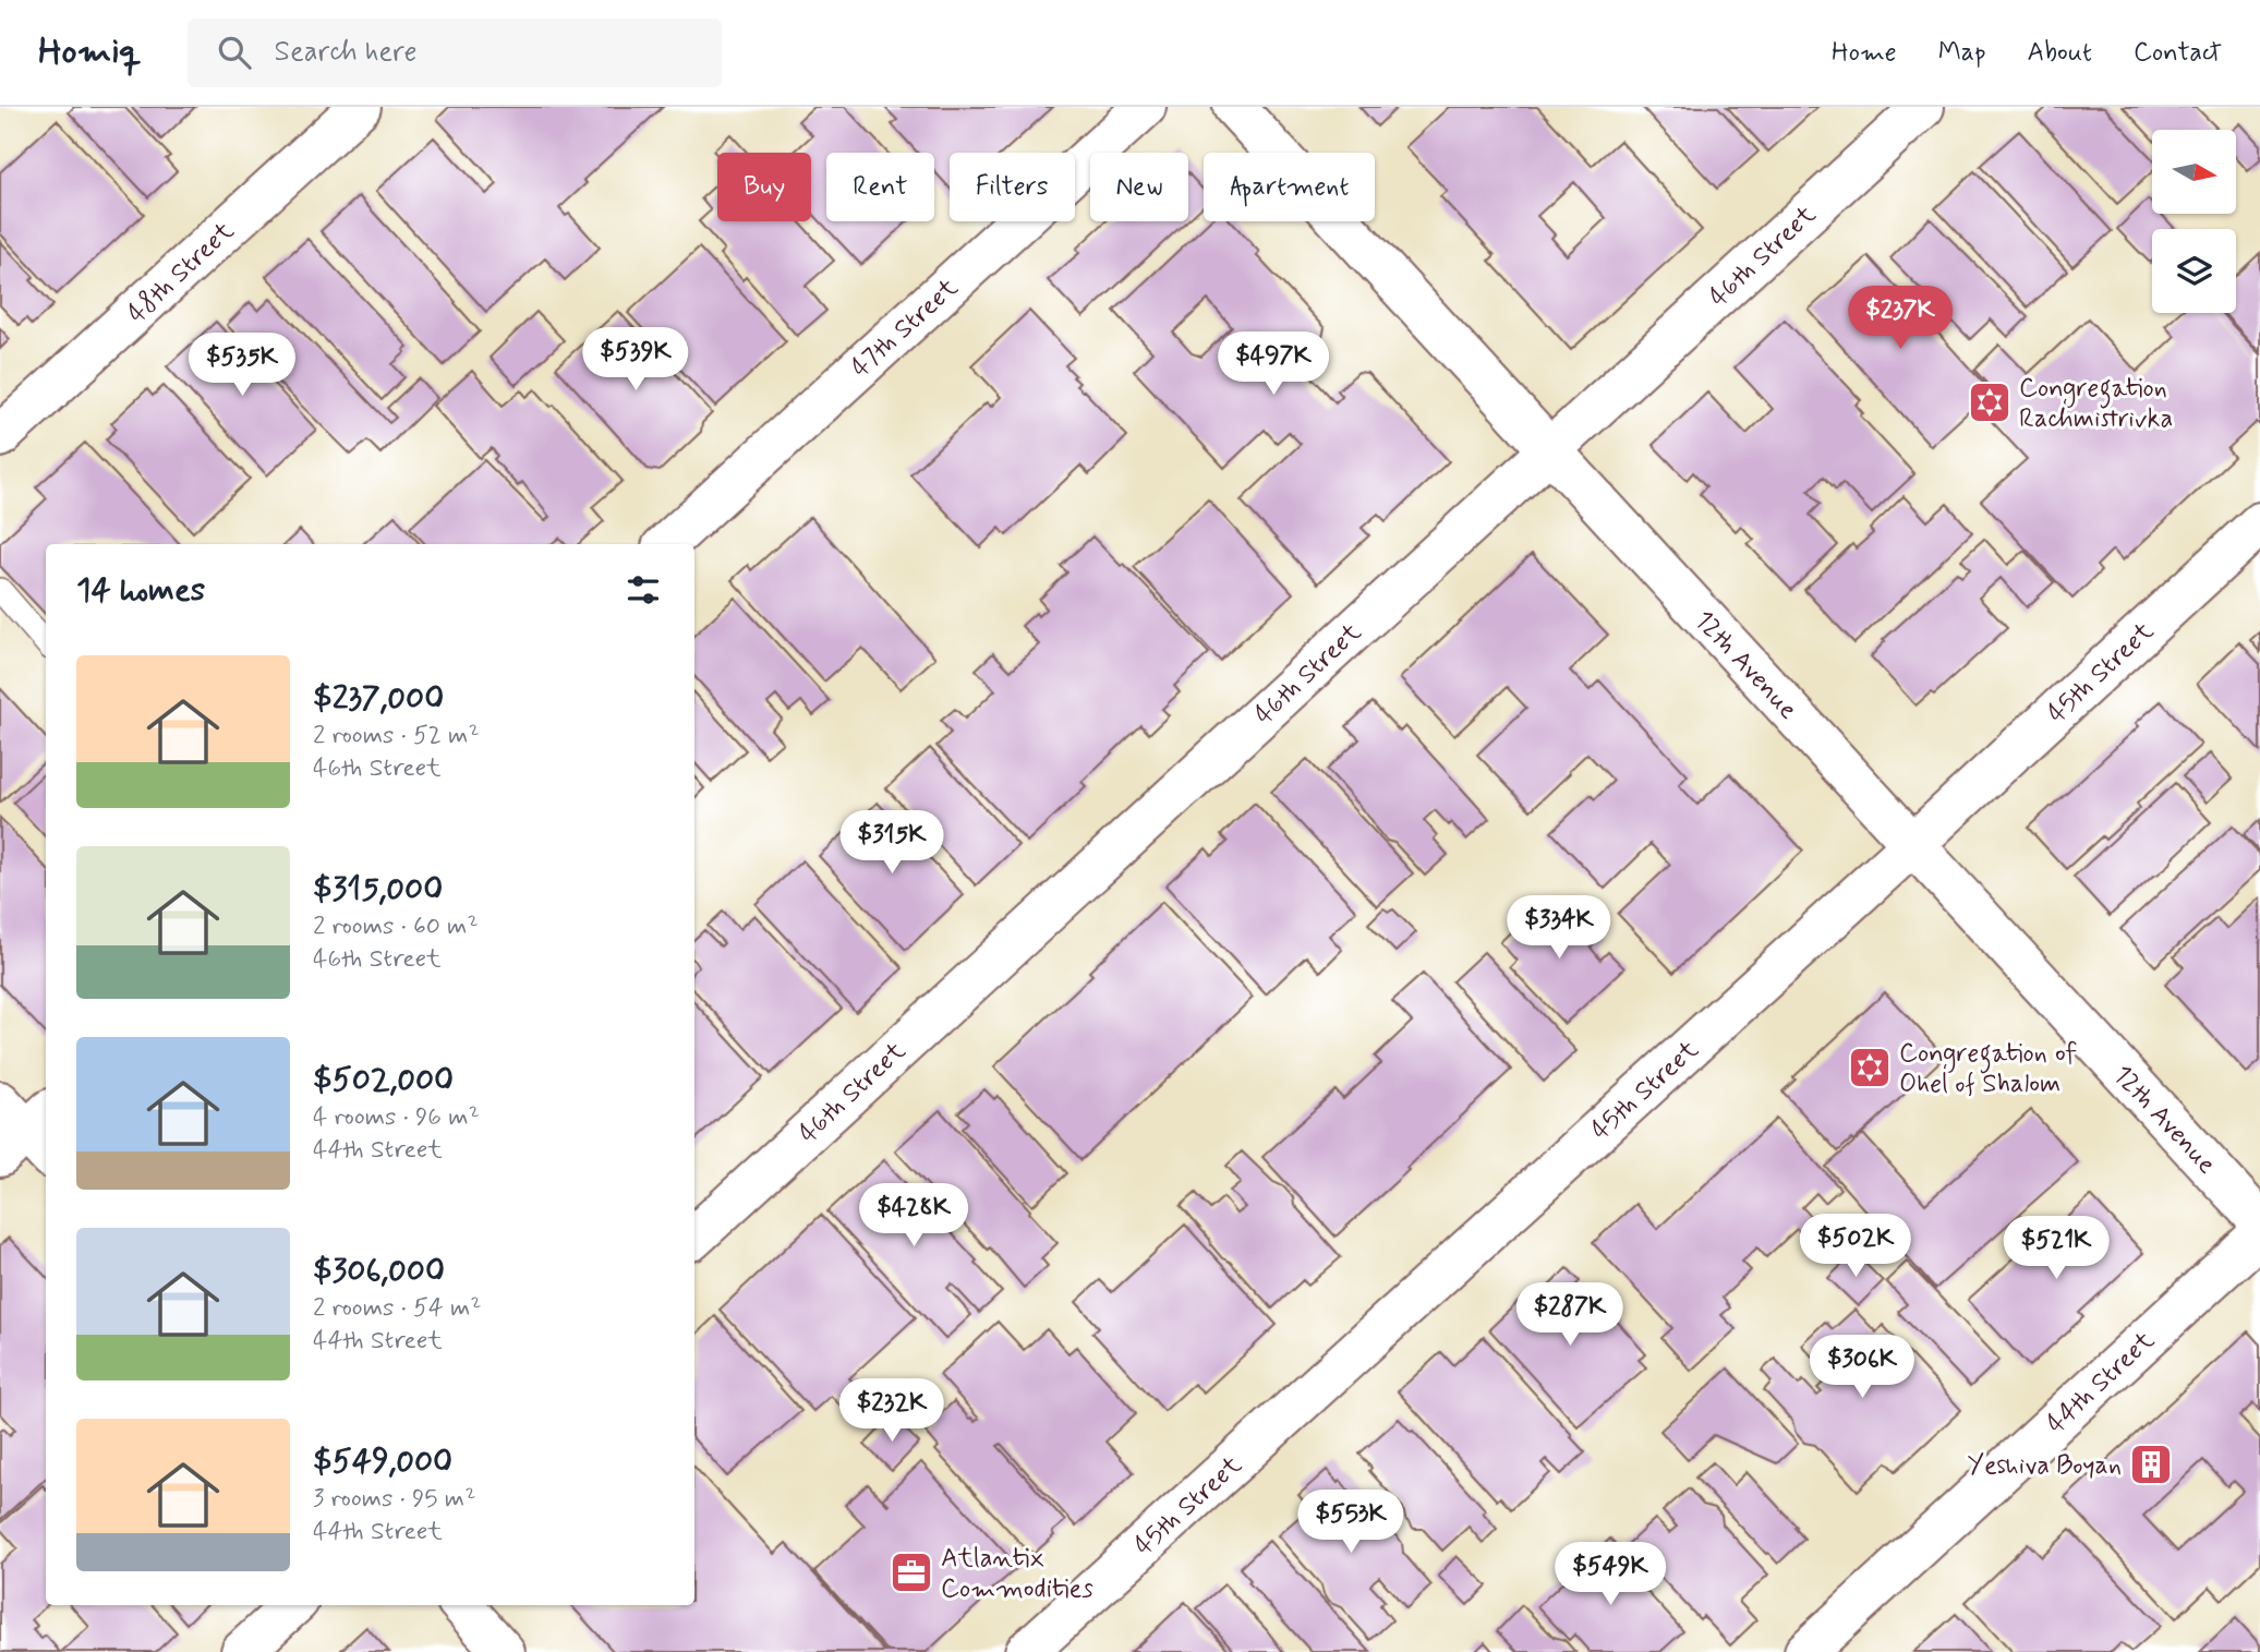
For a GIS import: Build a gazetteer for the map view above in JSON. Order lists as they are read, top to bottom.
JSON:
{
  "streets": {
    "street": [
      "46th Street",
      "48th Street",
      "47th Street",
      "12th Avenue",
      "45th Street",
      "44th Street"
    ]
  },
  "crossings": [
    ["46th Street", "12th Avenue"],
    ["12th Avenue", "45th Street"]
  ],
  "places": {
    "synagogue": ["Congregation Rachmistrivka", "Congregation of Ohel of Shalom"],
    "building": ["Yeshiva Boyan"],
    "office": ["Atlantix Commodities"]
  },
  "north": "right",
  "page": {
    "header": "Homiq",
    "search": "Search here",
    "nav": [
      "Home",
      "Map",
      "About",
      "Contact"
    ],
    "chip": [
      "Buy",
      "Rent",
      "Filters",
      "New",
      "Apartment"
    ],
    "price": [
      "$237K",
      "$539K",
      "$497K",
      "$535K",
      "$315K",
      "$334K",
      "$428K",
      "$502K",
      "$521K",
      "$287K",
      "$306K",
      "$232K",
      "$553K",
      "$549K"
    ],
    "heading": "14 homes",
    "list": [
      {
        "name": "$237,000",
        "note": "2 rooms · 52 m² · 46th Street"
      },
      {
        "name": "$315,000",
        "note": "2 rooms · 60 m² · 46th Street"
      },
      {
        "name": "$502,000",
        "note": "4 rooms · 96 m² · 44th Street"
      },
      {
        "name": "$306,000",
        "note": "2 rooms · 54 m² · 44th Street"
      },
      {
        "name": "$549,000",
        "note": "3 rooms · 95 m² · 44th Street"
      }
    ]
  }
}
